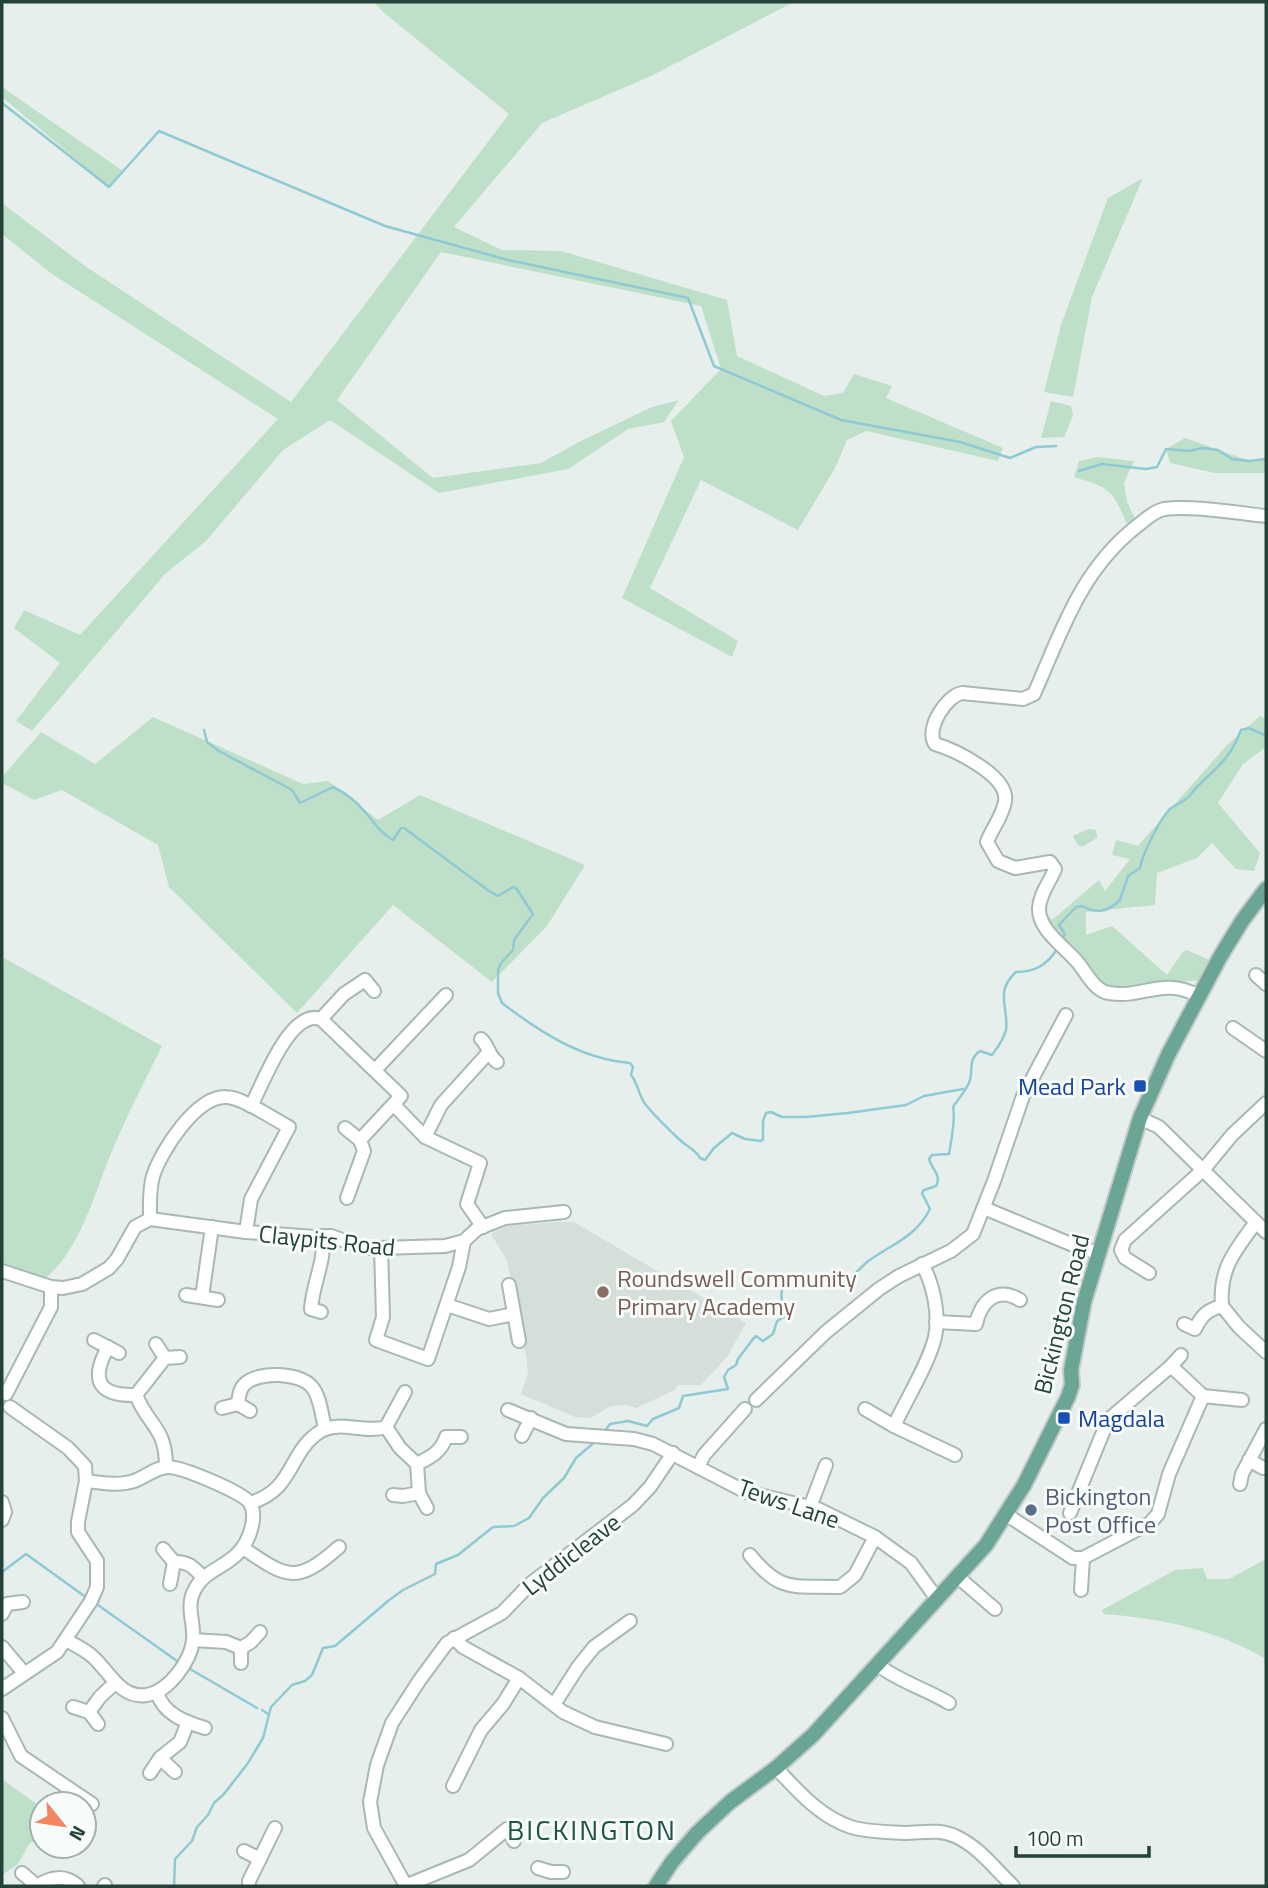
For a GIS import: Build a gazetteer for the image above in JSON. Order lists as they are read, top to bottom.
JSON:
{
  "streets": {
    "main road": ["Bickington Road"],
    "street": ["Claypits Road", "Tews Lane", "Lyddicleave"]
  },
  "crossings": [
    ["Bickington Road", "Tews Lane"],
    ["Tews Lane", "Lyddicleave"]
  ],
  "districts": ["BICKINGTON"],
  "places": {
    "transit": ["Mead Park", "Magdala"],
    "other": ["Roundswell Community Primary Academy", "Bickington Post Office"]
  },
  "scale_bar": "100 m",
  "north": "bottom right"
}
